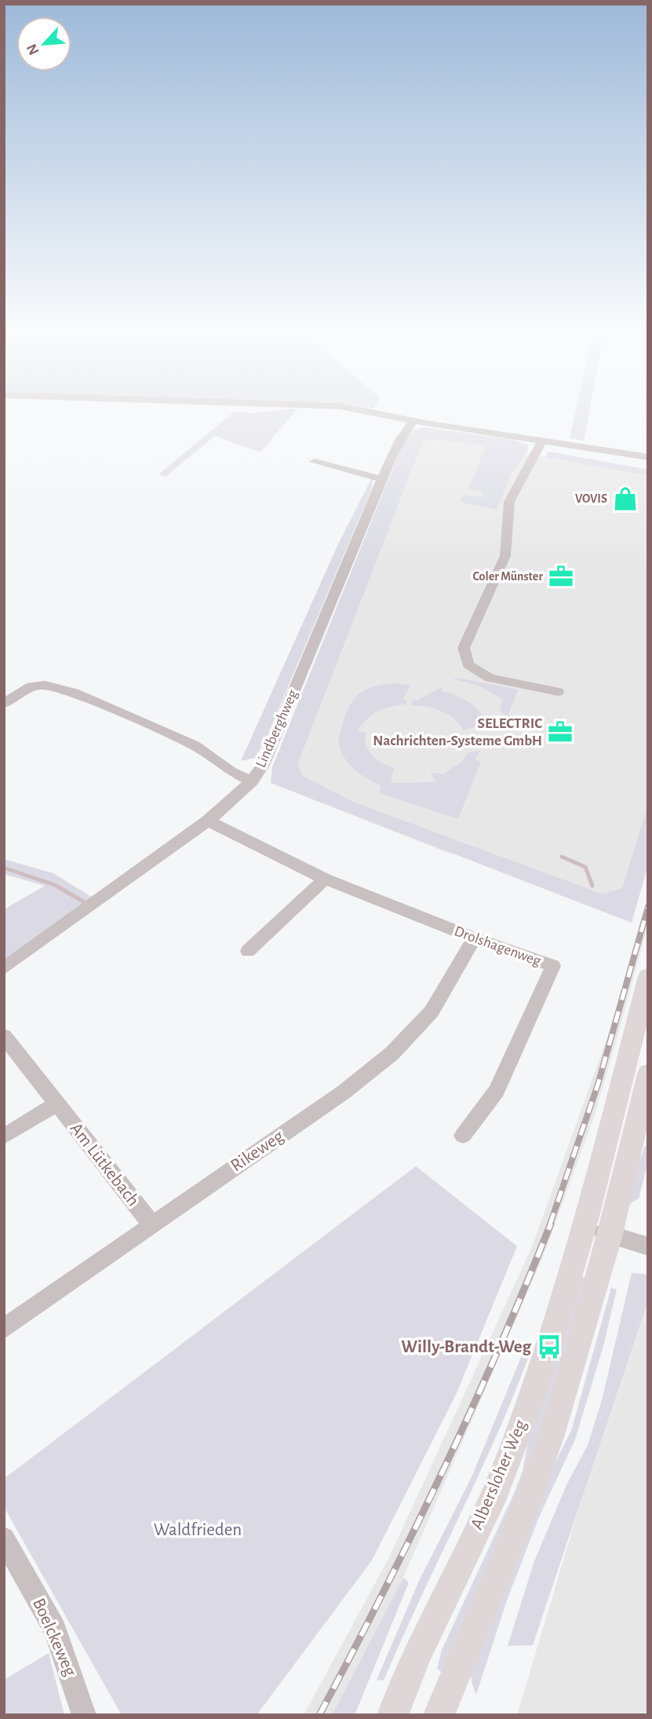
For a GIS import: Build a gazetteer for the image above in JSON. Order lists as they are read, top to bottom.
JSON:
{
  "streets": {
    "main road": ["Albersloher Weg"],
    "street": [
      "Lindberghweg",
      "Drolshagenweg",
      "Rikeweg",
      "Am Lütkebach",
      "Boelckeweg"
    ]
  },
  "crossings": [
    ["Lindberghweg", "Drolshagenweg"],
    ["Drolshagenweg", "Rikeweg"],
    ["Rikeweg", "Am Lütkebach"]
  ],
  "parks": ["Waldfrieden"],
  "places": {
    "shop": ["VOVIS"],
    "office": ["Coler Münster", "SELECTRIC Nachrichten-Systeme GmbH"],
    "bus stop": ["Willy-Brandt-Weg"]
  },
  "north": "bottom left"
}
